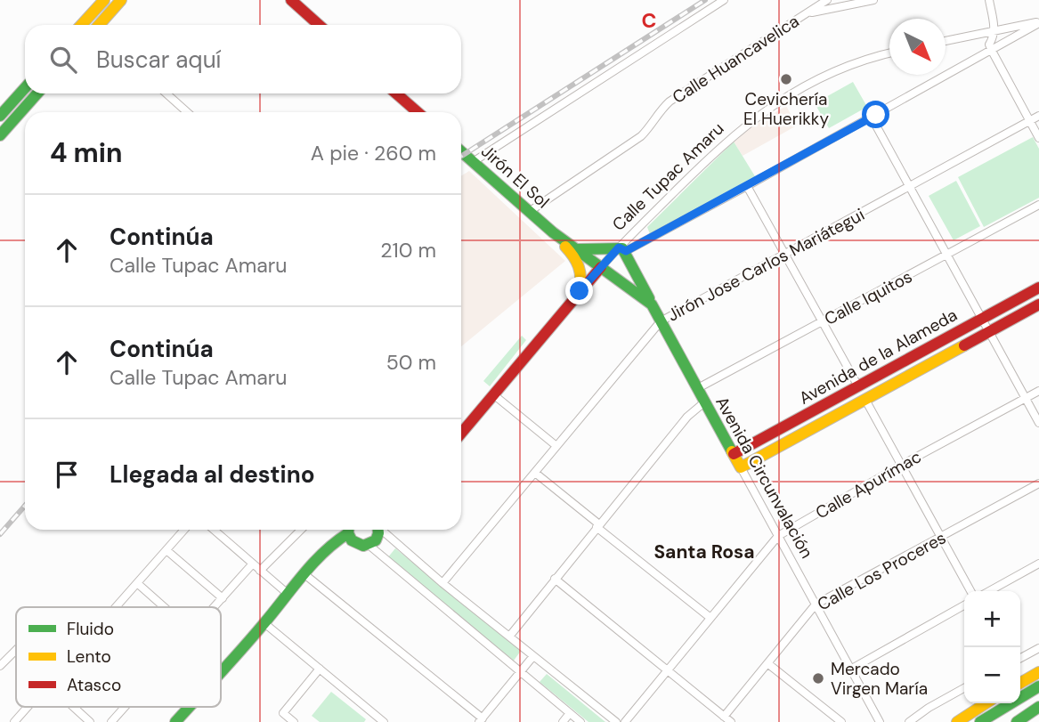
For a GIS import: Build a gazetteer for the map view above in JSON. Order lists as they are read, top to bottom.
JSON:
{
  "streets": {
    "main road": [
      "Jirón El Sol",
      "Calle Tupac Amaru",
      "Avenida de la Alameda",
      "Avenida Circunvalación"
    ],
    "street": [
      "Calle Huancavelica",
      "Jirón Jose Carlos Mariátegui",
      "Calle Iquitos",
      "Calle Apurímac",
      "Calle Los Proceres"
    ]
  },
  "crossings": [
    ["Calle Huancavelica", "Jirón El Sol"],
    ["Jirón El Sol", "Calle Tupac Amaru"],
    ["Jirón El Sol", "Avenida Circunvalación"],
    ["Calle Tupac Amaru", "Avenida Circunvalación"],
    ["Jirón Jose Carlos Mariátegui", "Avenida Circunvalación"],
    ["Calle Iquitos", "Avenida Circunvalación"],
    ["Avenida de la Alameda", "Avenida Circunvalación"],
    ["Avenida Circunvalación", "Calle Apurímac"],
    ["Avenida Circunvalación", "Calle Los Proceres"]
  ],
  "districts": ["Santa Rosa"],
  "places": ["Cevichería El Huerikky", "Mercado Virgen María"],
  "legend": ["Fluido", "Lento", "Atasco"],
  "north": "bottom right",
  "page": {
    "search": "Buscar aquí",
    "heading": ["4 min", "A pie · 260 m"],
    "list": [
      ["Continúa", "Calle Tupac Amaru", "210 m"],
      ["Continúa", "Calle Tupac Amaru", "50 m"],
      "Llegada al destino"
    ],
    "map_buttons": ["+", "−"]
  },
  "grid": {
    "columns": ["C"]
  }
}
